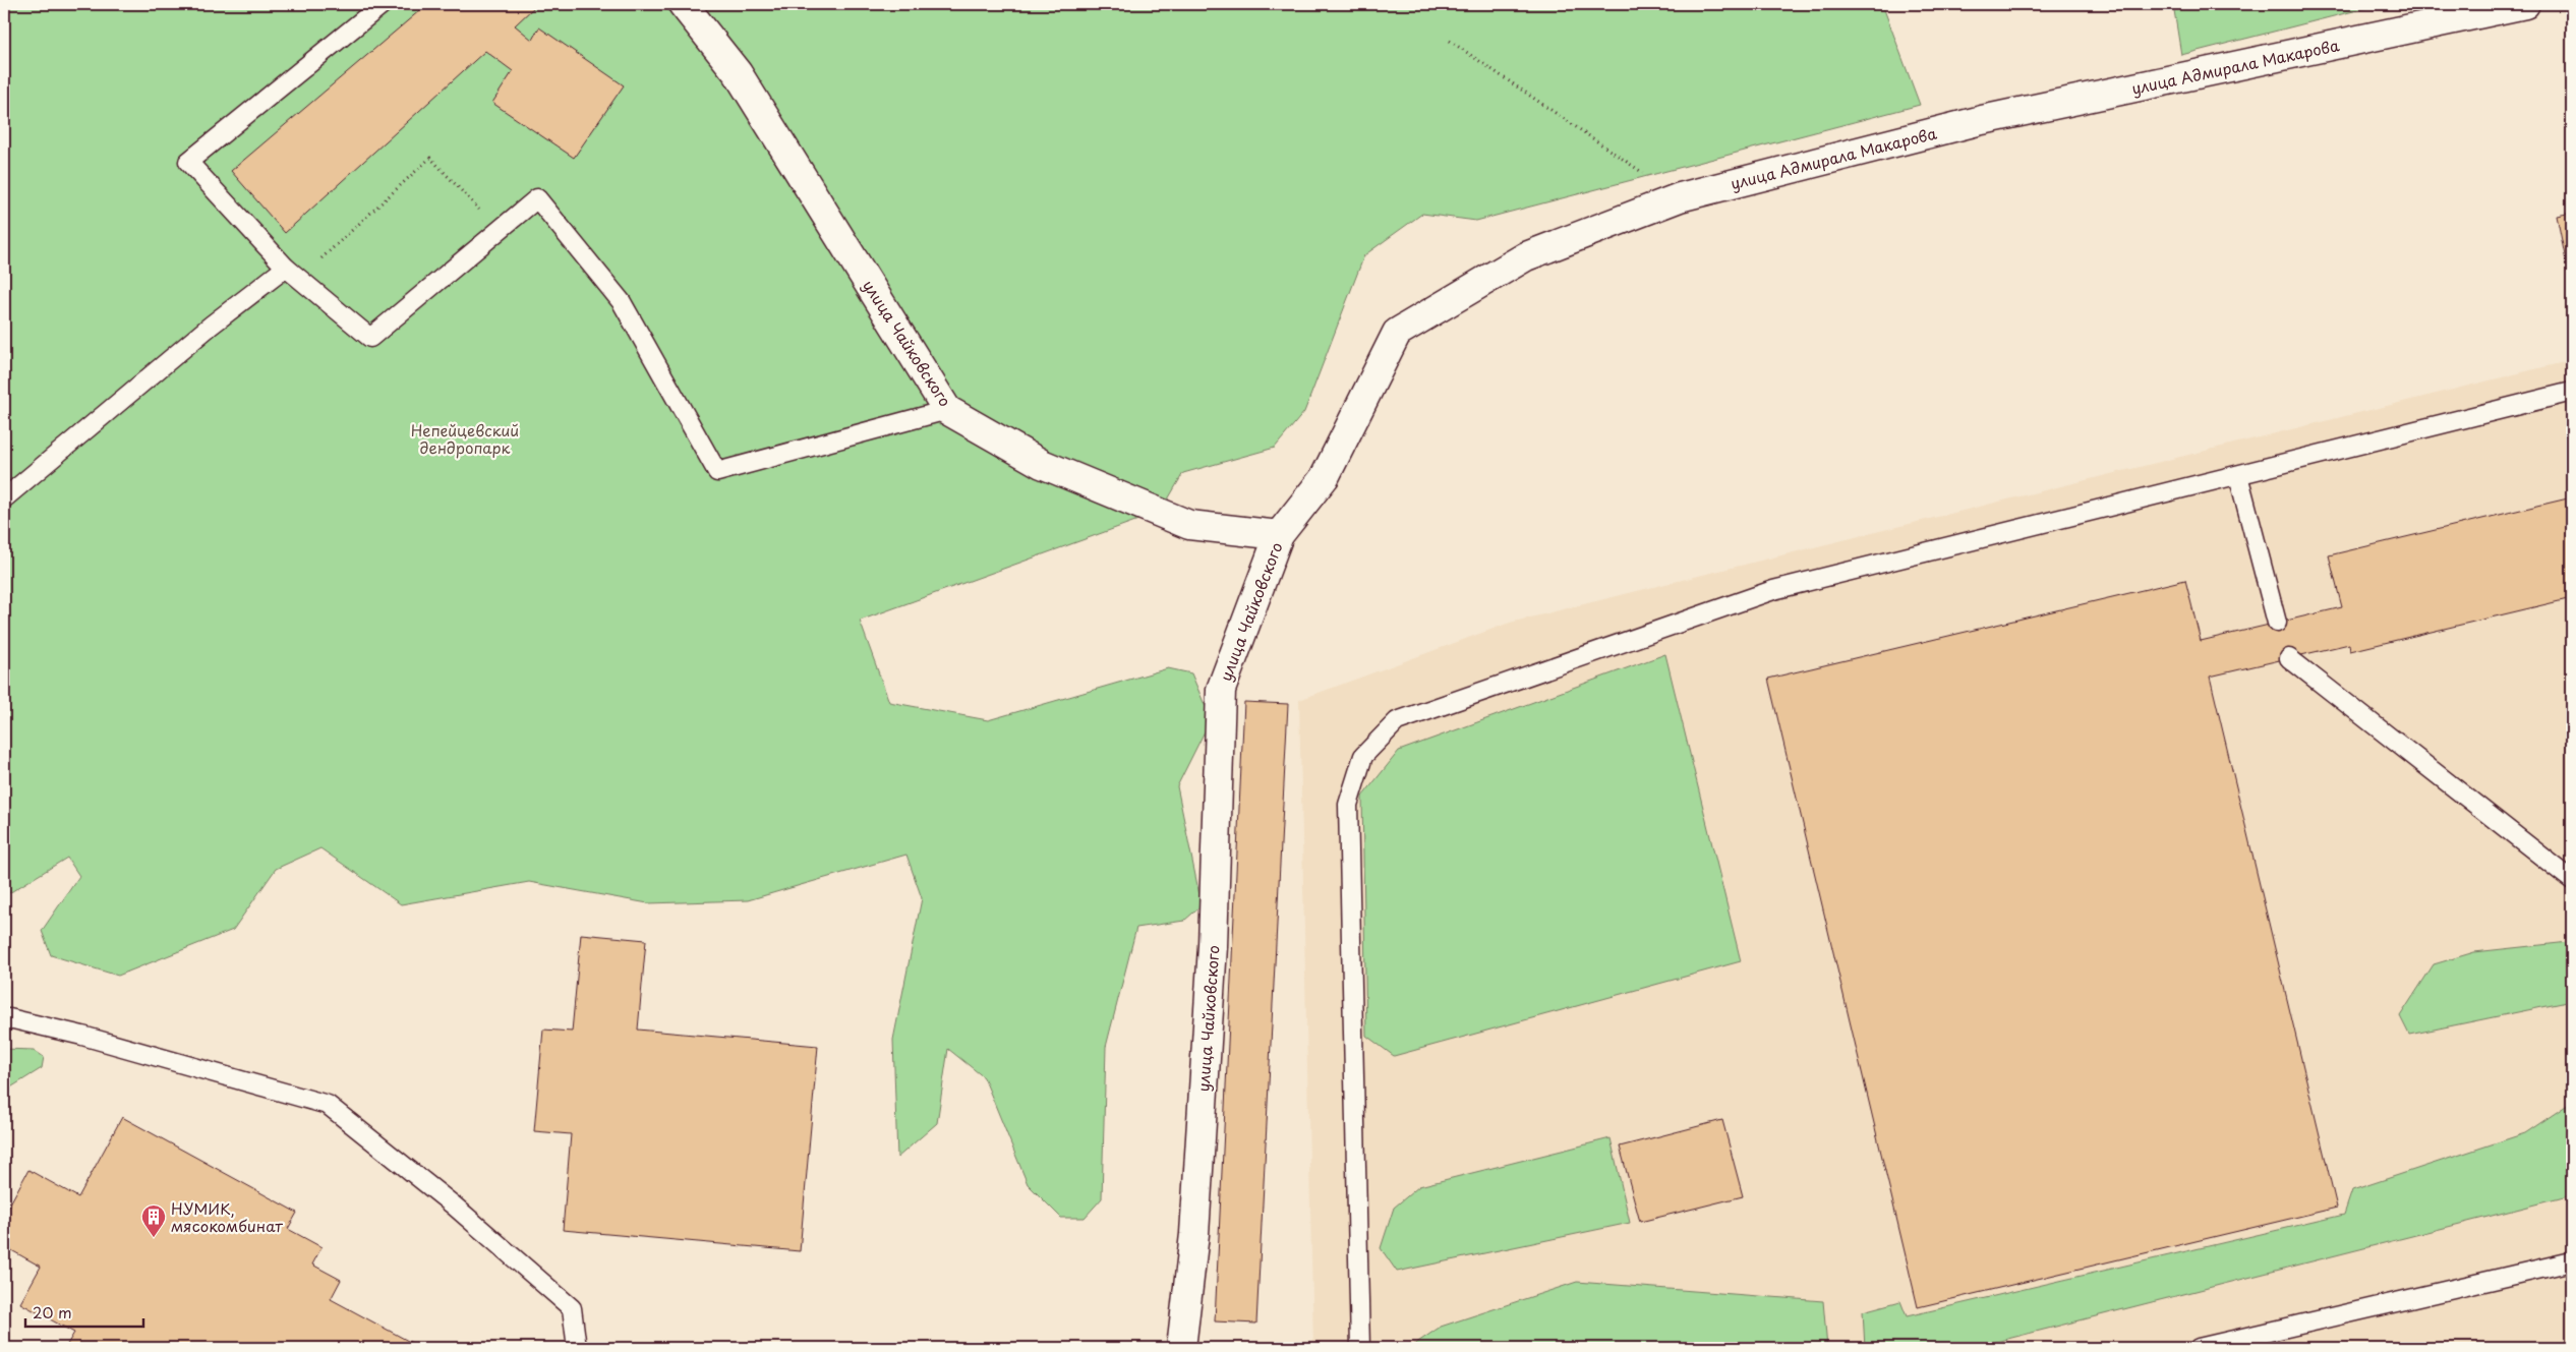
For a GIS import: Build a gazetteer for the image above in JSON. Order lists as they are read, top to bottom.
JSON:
{
  "streets": {
    "street": ["улица Адмирала Макарова", "улица Чайковского"]
  },
  "crossings": [
    ["улица Адмирала Макарова", "улица Чайковского"]
  ],
  "parks": ["Непейцевский дендропарк"],
  "places": {
    "building": ["НУМИК, мясокомбинат"]
  },
  "scale_bar": "20 m"
}
